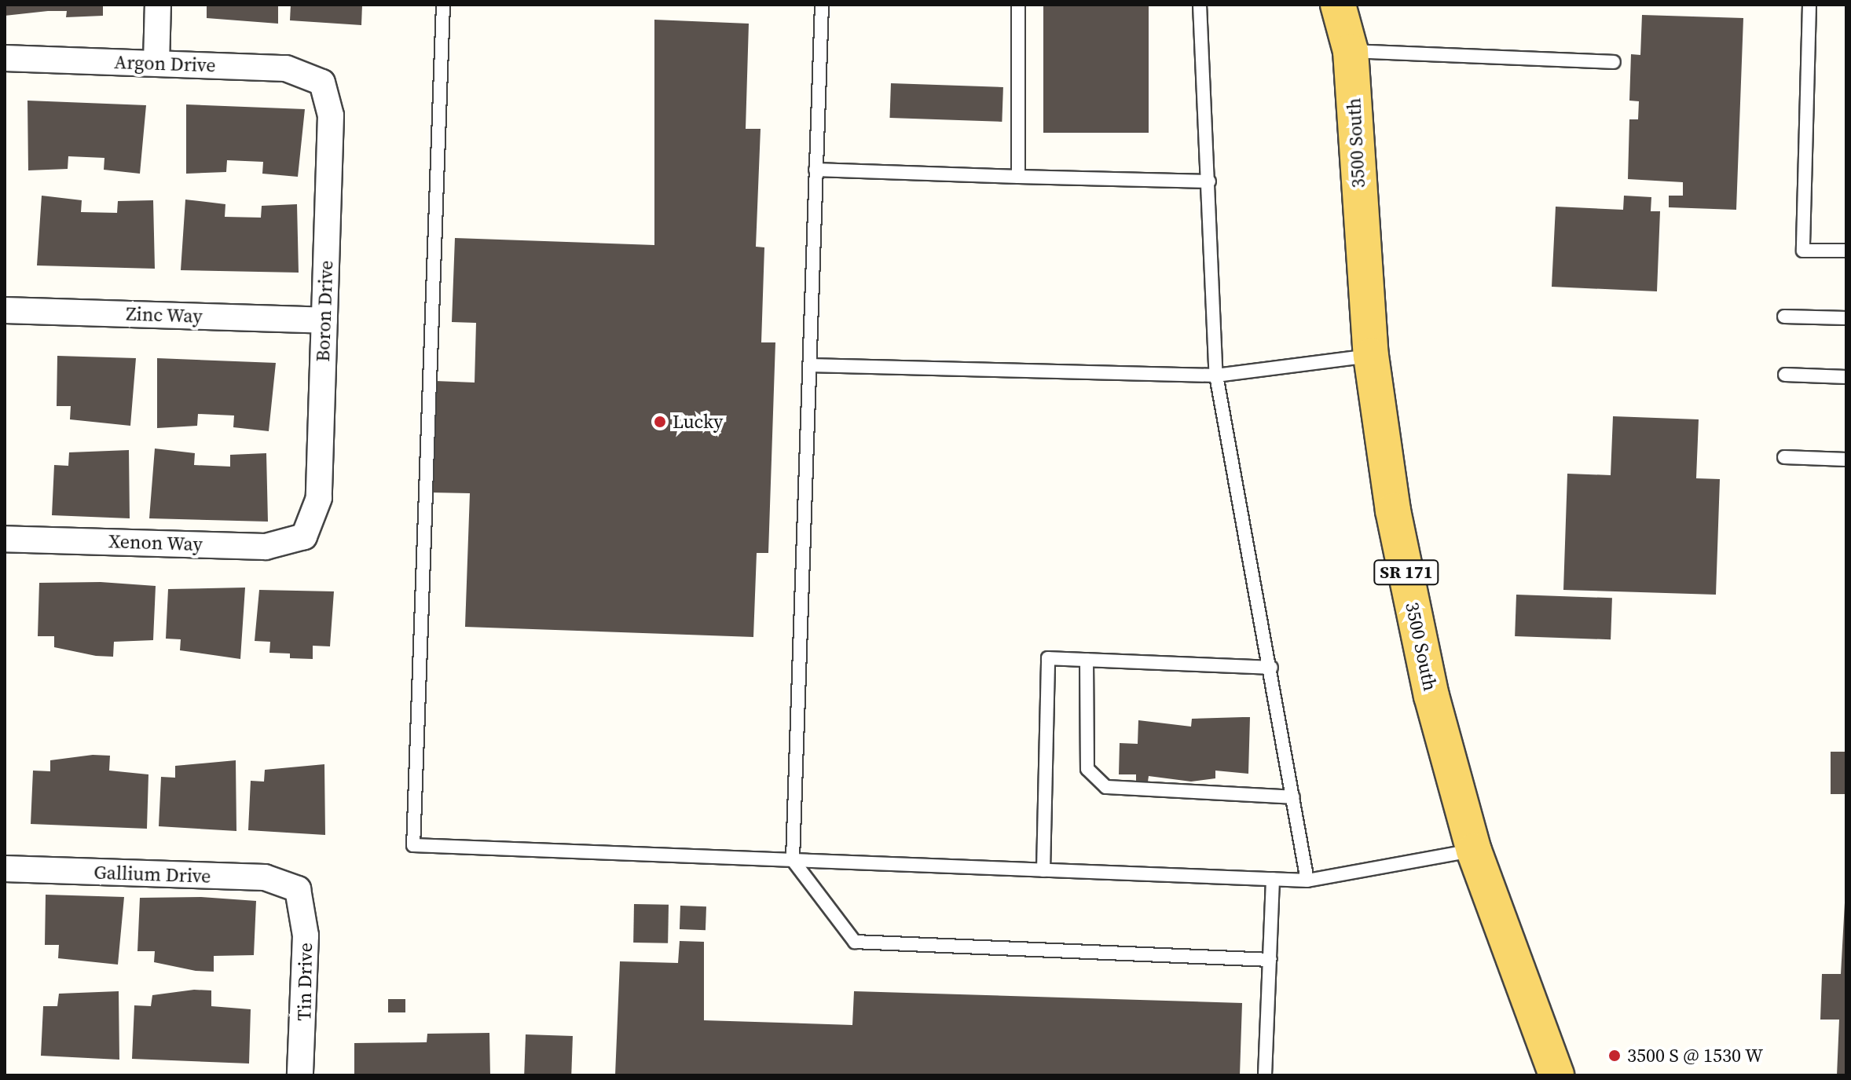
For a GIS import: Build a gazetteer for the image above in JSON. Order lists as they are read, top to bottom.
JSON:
{
  "streets": {
    "main road": ["3500 South", "SR 171"],
    "street": [
      "Argon Drive",
      "Boron Drive",
      "Zinc Way",
      "Xenon Way",
      "Gallium Drive",
      "Tin Drive"
    ]
  },
  "crossings": [
    ["Argon Drive", "Boron Drive"],
    ["Boron Drive", "Zinc Way"],
    ["Boron Drive", "Xenon Way"],
    ["Gallium Drive", "Tin Drive"]
  ],
  "places": ["Lucky", "3500 S @ 1530 W"]
}
